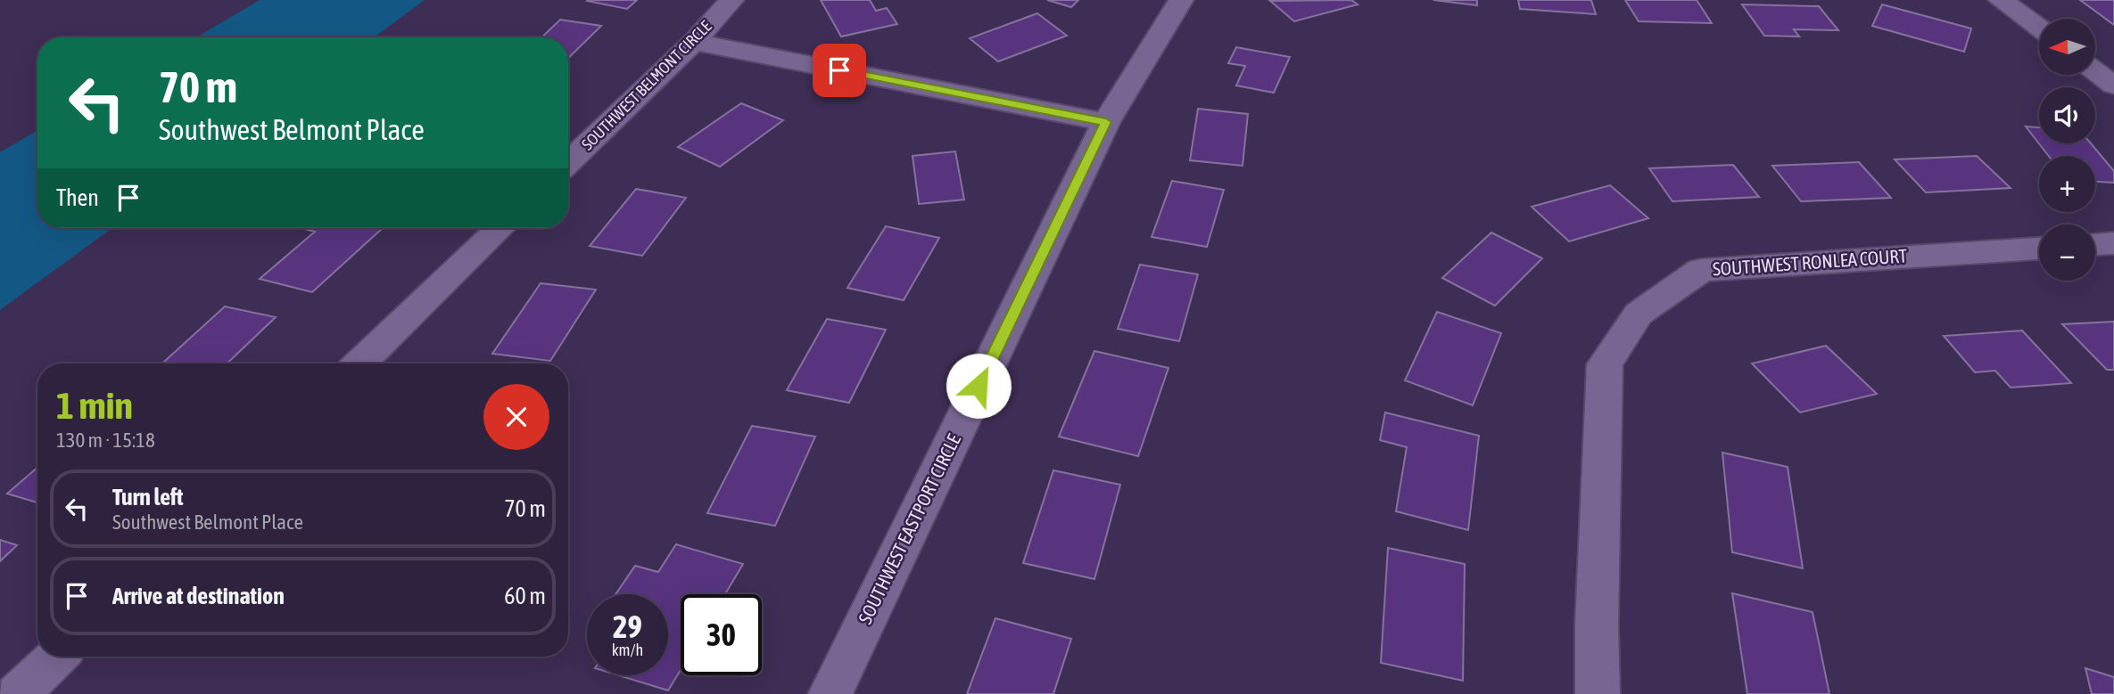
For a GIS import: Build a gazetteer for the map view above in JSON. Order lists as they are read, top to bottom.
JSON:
{
  "streets": {
    "street": ["SOUTHWEST BELMONT CIRCLE", "SOUTHWEST RONLEA COURT", "SOUTHWEST EASTPORT CIRCLE"]
  },
  "north": "left",
  "page": {
    "map_buttons": ["+", "−"],
    "turn": ["70 m", "Southwest Belmont Place"],
    "then": "Then",
    "heading": ["1 min", "130 m · 15:18"],
    "list": [
      {
        "name": "Turn left",
        "note": "Southwest Belmont Place",
        "value": "70 m"
      },
      {
        "name": "Arrive at destination",
        "value": "60 m"
      }
    ],
    "speed": "29 km/h",
    "limit": "30"
  }
}
